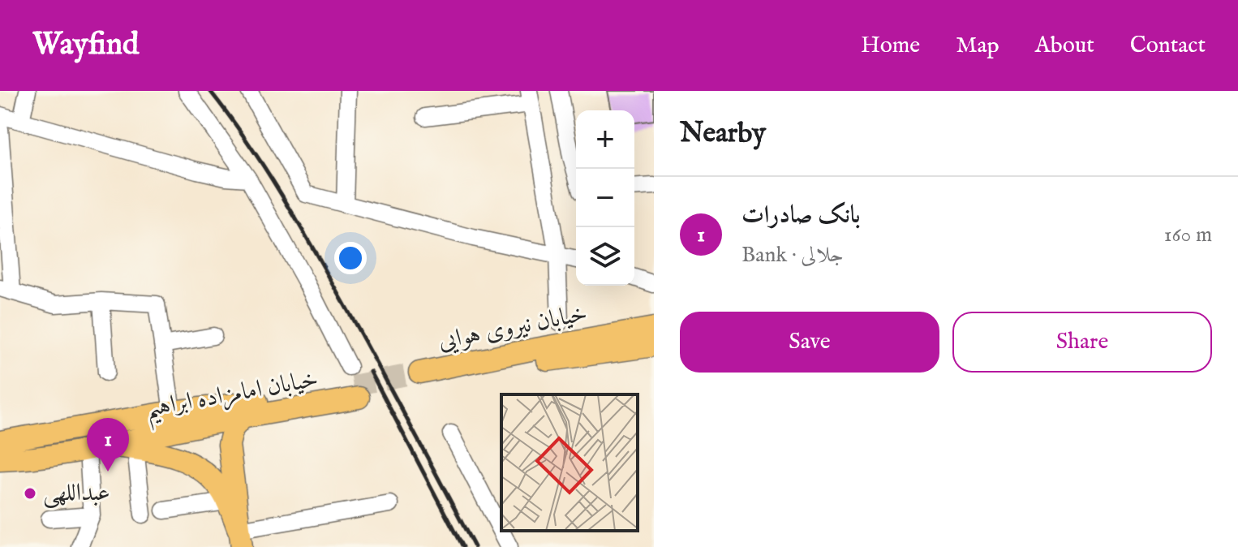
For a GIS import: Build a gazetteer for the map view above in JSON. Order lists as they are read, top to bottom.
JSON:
{
  "streets": {
    "main road": ["خیابان نیروی هوایی", "خیابان امامزاده ابراهیم"]
  },
  "places": ["عبداللهی"],
  "page": {
    "header": "Wayfind",
    "nav": [
      "Home",
      "Map",
      "About",
      "Contact"
    ],
    "heading": "Nearby",
    "map_buttons": ["+", "−"],
    "list": [
      {
        "mark": "1",
        "name": "بانک صادرات",
        "note": "Bank · جلالی",
        "value": "160 m"
      }
    ],
    "buttons": ["Save", "Share"],
    "pins": "1"
  }
}
